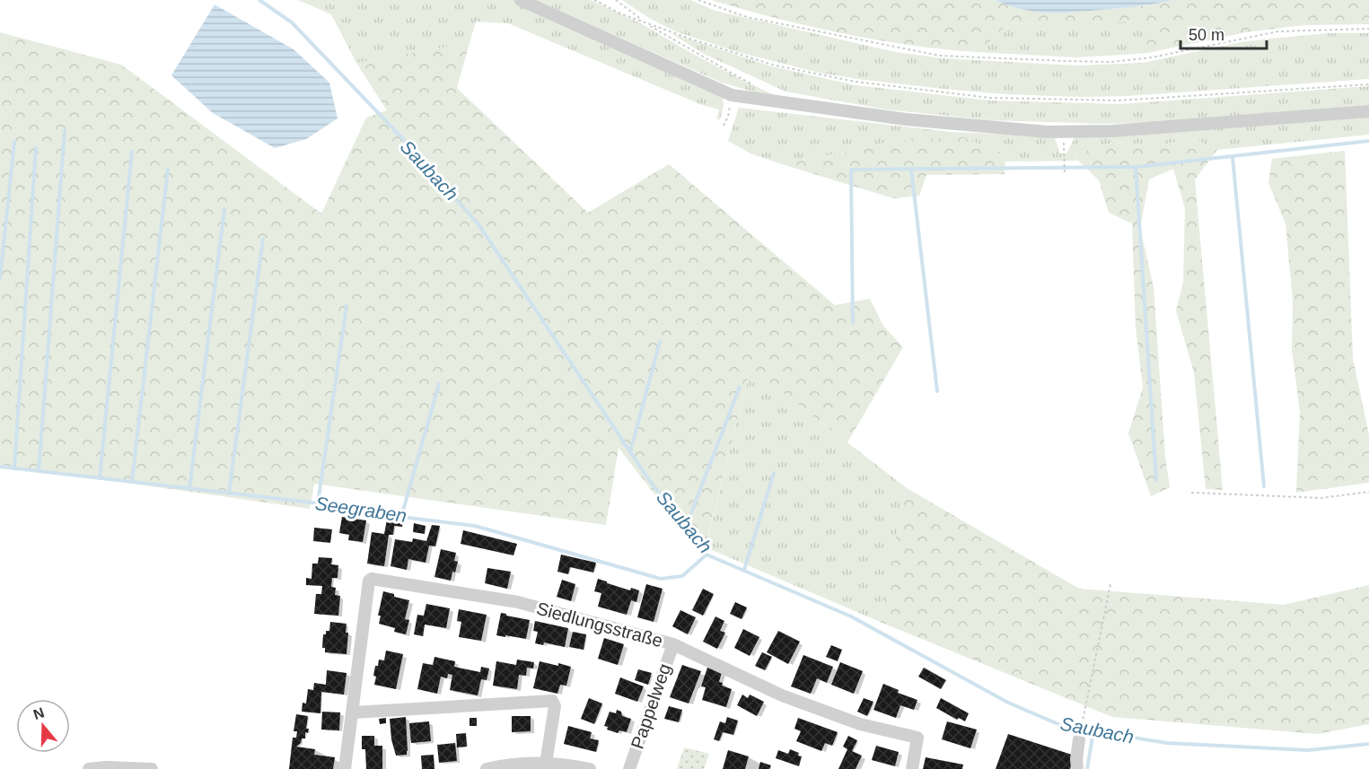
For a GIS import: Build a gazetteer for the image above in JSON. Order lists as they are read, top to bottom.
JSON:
{
  "streets": {
    "street": ["Siedlungsstraße", "Pappelweg"]
  },
  "crossings": [
    ["Siedlungsstraße", "Pappelweg"]
  ],
  "water": ["Saubach", "Seegraben"],
  "scale_bar": "50 m",
  "north": "top"
}
